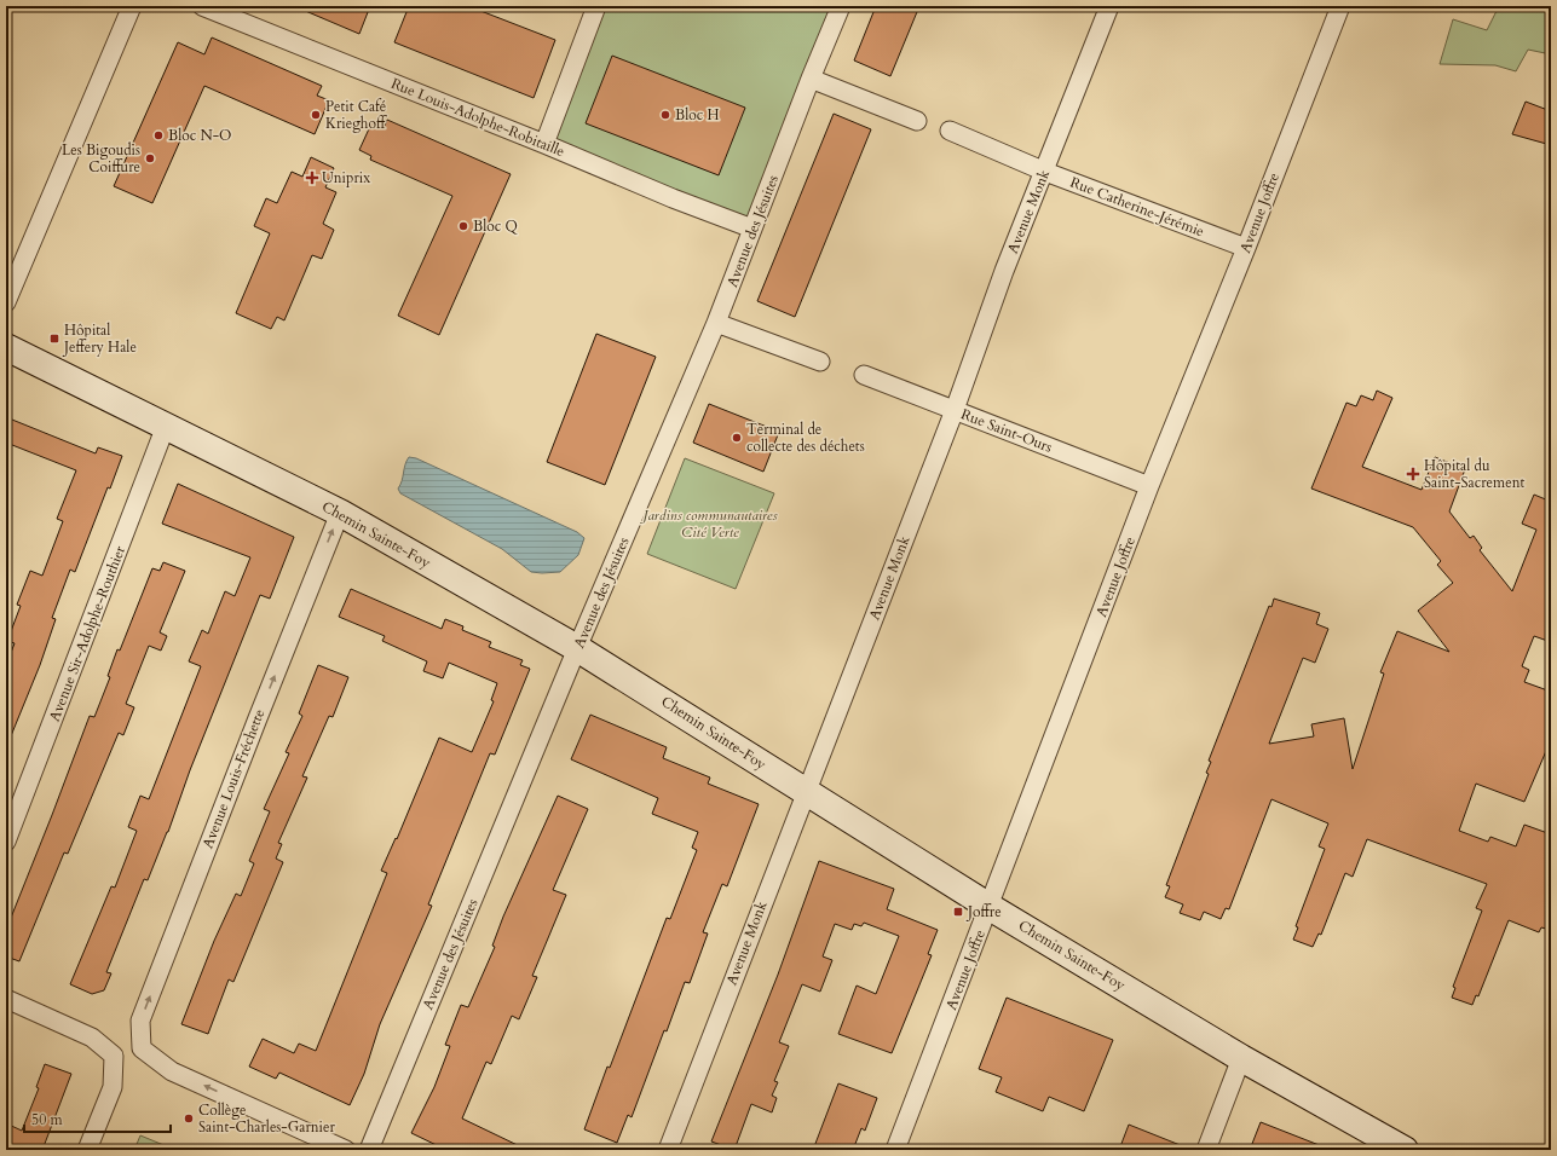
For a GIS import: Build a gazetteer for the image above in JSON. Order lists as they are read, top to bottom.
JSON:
{
  "streets": {
    "main road": ["Chemin Sainte-Foy"],
    "street": [
      "Rue Louis-Adolphe-Robitaille",
      "Rue Catherine-Jérémie",
      "Avenue Monk",
      "Avenue Joffre",
      "Avenue des Jésuites",
      "Rue Saint-Ours",
      "Avenue Sir-Adolphe-Routhier",
      "Avenue Louis-Fréchette"
    ]
  },
  "crossings": [
    ["Rue Louis-Adolphe-Robitaille", "Avenue des Jésuites"],
    ["Rue Catherine-Jérémie", "Avenue Monk"],
    ["Rue Catherine-Jérémie", "Avenue Joffre"],
    ["Avenue Monk", "Rue Saint-Ours"],
    ["Avenue Monk", "Chemin Sainte-Foy"],
    ["Avenue Joffre", "Rue Saint-Ours"],
    ["Avenue Joffre", "Chemin Sainte-Foy"],
    ["Avenue des Jésuites", "Chemin Sainte-Foy"],
    ["Chemin Sainte-Foy", "Avenue Sir-Adolphe-Routhier"],
    ["Chemin Sainte-Foy", "Avenue Louis-Fréchette"]
  ],
  "parks": ["Jardins communautaires Cité Verte"],
  "places": {
    "other": [
      "Petit Café Krieghoff",
      "Bloc H",
      "Bloc N-O",
      "Les Bigoudis Coiffure",
      "Bloc Q",
      "Terminal de collecte des déchets",
      "Collège Saint-Charles-Garnier"
    ],
    "health": ["Uniprix", "Hôpital du Saint-Sacrement"],
    "transit": ["Hôpital Jeffery Hale", "Joffre"]
  },
  "scale_bar": "50 m"
}
